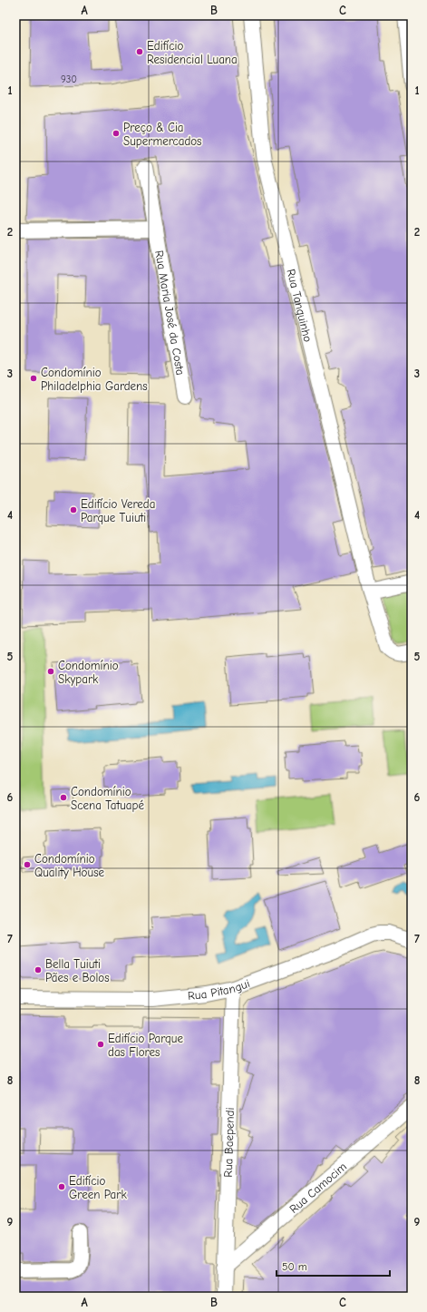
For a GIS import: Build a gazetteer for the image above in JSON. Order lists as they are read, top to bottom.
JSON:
{
  "streets": {
    "street": [
      "Rua Tanquinho",
      "Rua Maria José da Costa",
      "Rua Pitangui",
      "Rua Baependi",
      "Rua Camocim"
    ]
  },
  "crossings": [
    ["Rua Pitangui", "Rua Baependi"],
    ["Rua Baependi", "Rua Camocim"]
  ],
  "places": [
    "Edifício Residencial Luana",
    "Preço & Cia Supermercados",
    "Condomínio Philadelphia Gardens",
    "Edifício Vereda Parque Tuiuti",
    "Condomínio Skypark",
    "Condomínio Scena Tatuapé",
    "Condomínio Quality House",
    "Bella Tuiuti Pães e Bolos",
    "Edifício Parque das Flores",
    "Edifício Green Park"
  ],
  "house_numbers": ["930"],
  "scale_bar": "50 m",
  "grid": {
    "columns": ["A", "B", "C"],
    "rows": [
      "1",
      "2",
      "3",
      "4",
      "5",
      "6",
      "7",
      "8",
      "9"
    ]
  }
}
